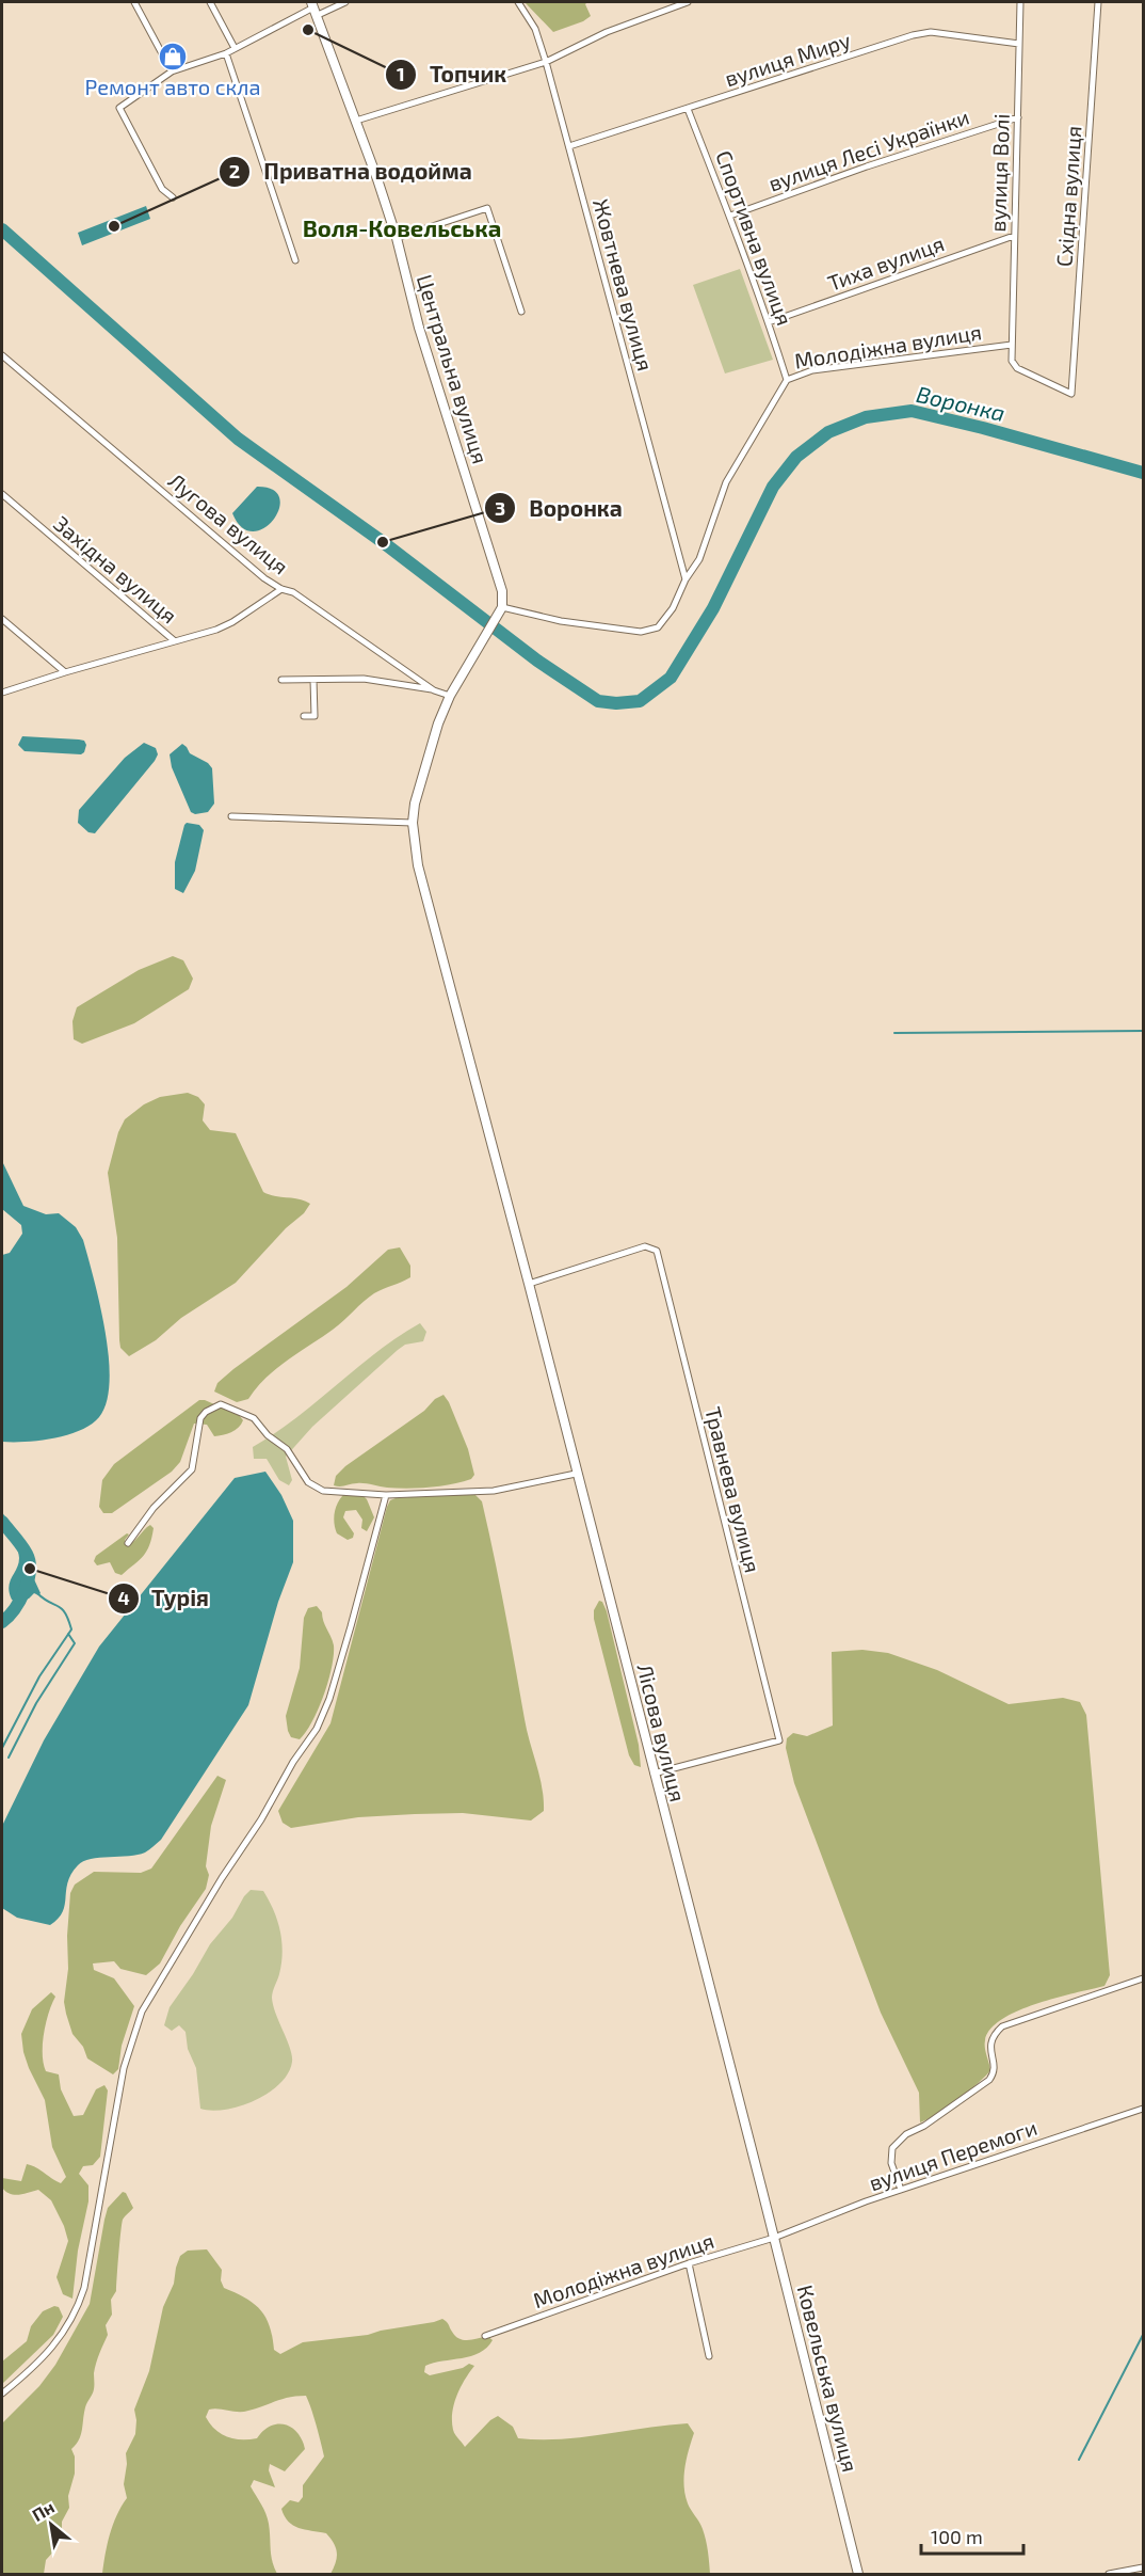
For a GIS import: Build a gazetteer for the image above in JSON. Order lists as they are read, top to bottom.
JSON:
{
  "streets": {
    "street": [
      "вулиця Миру",
      "вулиця Лесі Українки",
      "вулиця Волі",
      "Східна вулиця",
      "Спортивна вулиця",
      "Тиха вулиця",
      "Жовтнева вулиця",
      "Молодіжна вулиця",
      "Центральна вулиця",
      "Лугова вулиця",
      "Західна вулиця",
      "Травнева вулиця",
      "Лісова вулиця",
      "вулиця Перемоги",
      "Ковельська вулиця"
    ]
  },
  "crossings": [
    ["вулиця Миру", "вулиця Волі"],
    ["вулиця Миру", "Спортивна вулиця"],
    ["вулиця Миру", "Жовтнева вулиця"],
    ["вулиця Лесі Українки", "вулиця Волі"],
    ["вулиця Лесі Українки", "Спортивна вулиця"],
    ["вулиця Волі", "Східна вулиця"],
    ["вулиця Волі", "Тиха вулиця"],
    ["вулиця Волі", "Молодіжна вулиця"],
    ["Східна вулиця", "Молодіжна вулиця"],
    ["Спортивна вулиця", "Тиха вулиця"],
    ["Спортивна вулиця", "Молодіжна вулиця"],
    ["Жовтнева вулиця", "Молодіжна вулиця"],
    ["Молодіжна вулиця", "Центральна вулиця"],
    ["Молодіжна вулиця", "вулиця Перемоги"],
    ["Молодіжна вулиця", "Ковельська вулиця"],
    ["Лугова вулиця", "Західна вулиця"],
    ["Травнева вулиця", "Лісова вулиця"],
    ["Лісова вулиця", "Ковельська вулиця"],
    ["вулиця Перемоги", "Ковельська вулиця"]
  ],
  "districts": ["Воля-Ковельська"],
  "water": ["Воронка"],
  "places": {
    "other": [
      "Топчик",
      "Приватна водойма",
      "Воронка",
      "Турія"
    ],
    "shop": ["Ремонт авто скла"]
  },
  "scale_bar": "100 m",
  "north": "top left"
}
